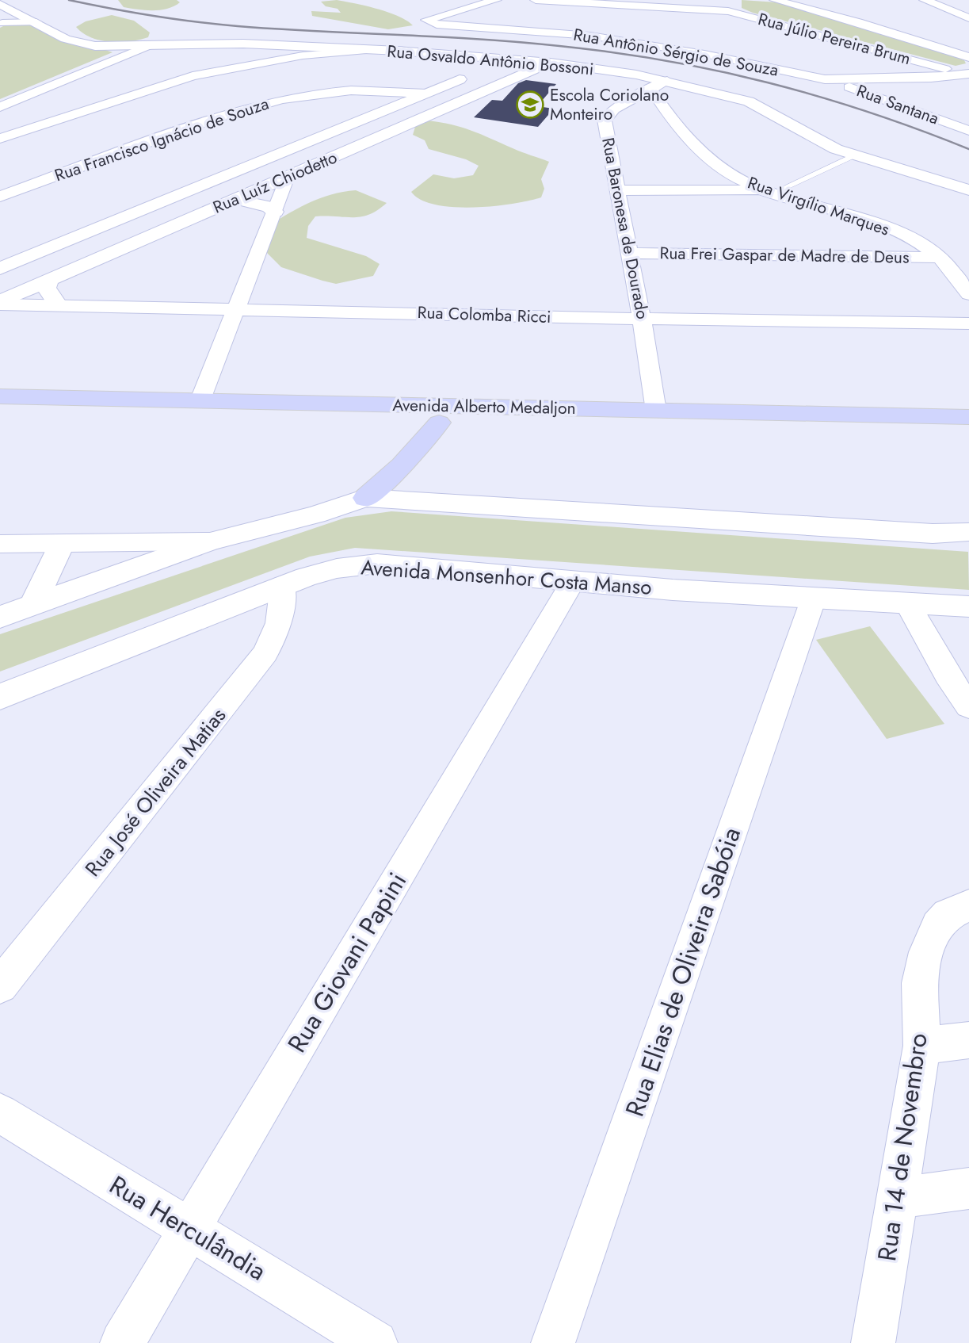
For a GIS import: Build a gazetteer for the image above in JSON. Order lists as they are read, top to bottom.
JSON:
{
  "streets": {
    "main road": ["Avenida Alberto Medaljon"],
    "street": [
      "Rua Júlio Pereira Brum",
      "Rua Antônio Sérgio de Souza",
      "Rua Osvaldo Antônio Bossoni",
      "Rua Santana",
      "Rua Francisco Ignácio de Souza",
      "Rua Luíz Chiodetto",
      "Rua Virgílio Marques",
      "Rua Baronesa de Dourado",
      "Rua Frei Gaspar de Madre de Deus",
      "Rua Colomba Ricci",
      "Avenida Monsenhor Costa Manso",
      "Rua José Oliveira Matias",
      "Rua Giovani Papini",
      "Rua Elias de Oliveira Sabóia",
      "Rua 14 de Novembro",
      "Rua Herculândia"
    ]
  },
  "crossings": [
    ["Rua Júlio Pereira Brum", "Rua Antônio Sérgio de Souza"],
    ["Rua Antônio Sérgio de Souza", "Rua Santana"],
    ["Rua Osvaldo Antônio Bossoni", "Rua Luíz Chiodetto"],
    ["Rua Osvaldo Antônio Bossoni", "Rua Baronesa de Dourado"],
    ["Rua Francisco Ignácio de Souza", "Rua Luíz Chiodetto"],
    ["Rua Luíz Chiodetto", "Rua Colomba Ricci"],
    ["Rua Virgílio Marques", "Rua Baronesa de Dourado"],
    ["Rua Virgílio Marques", "Rua Frei Gaspar de Madre de Deus"],
    ["Rua Baronesa de Dourado", "Rua Frei Gaspar de Madre de Deus"],
    ["Rua Baronesa de Dourado", "Rua Colomba Ricci"],
    ["Rua Baronesa de Dourado", "Avenida Alberto Medaljon"],
    ["Avenida Monsenhor Costa Manso", "Rua José Oliveira Matias"],
    ["Avenida Monsenhor Costa Manso", "Rua Giovani Papini"],
    ["Avenida Monsenhor Costa Manso", "Rua Elias de Oliveira Sabóia"],
    ["Rua Giovani Papini", "Rua Herculândia"]
  ],
  "places": {
    "school or university": ["Escola Coriolano Monteiro"]
  }
}
